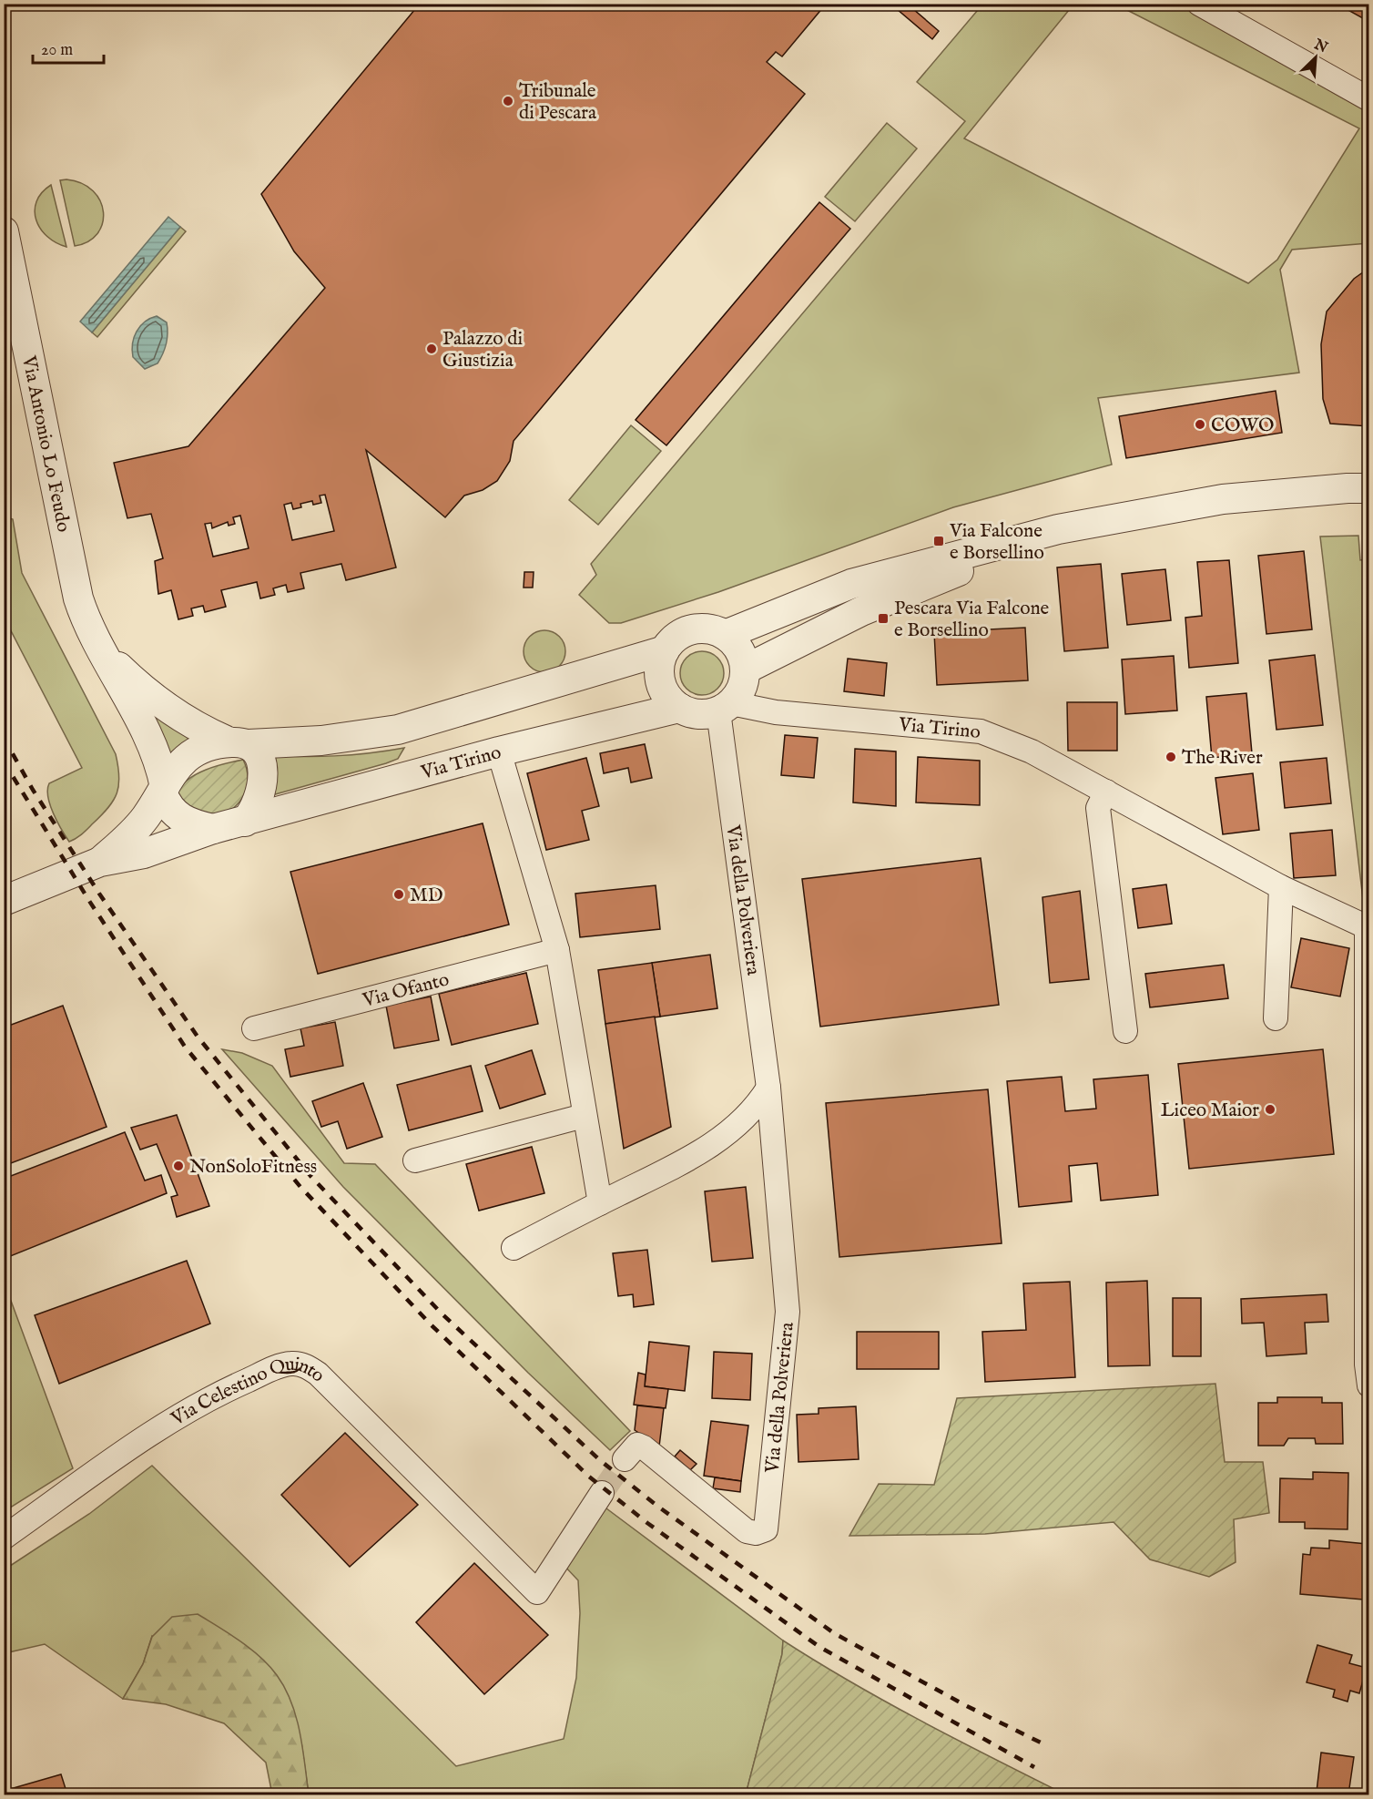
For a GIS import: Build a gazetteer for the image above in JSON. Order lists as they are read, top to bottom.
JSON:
{
  "streets": {
    "street": [
      "Via Antonio Lo Feudo",
      "Via Tirino",
      "Via della Polveriera",
      "Via Ofanto",
      "Via Celestino Quinto"
    ]
  },
  "crossings": [
    ["Via Antonio Lo Feudo", "Via Tirino"],
    ["Via Tirino", "Via della Polveriera"]
  ],
  "places": {
    "other": [
      "Tribunale di Pescara",
      "Palazzo di Giustizia",
      "COWO",
      "The River",
      "MD",
      "Liceo Maior",
      "NonSoloFitness"
    ],
    "transit": ["Via Falcone e Borsellino", "Pescara Via Falcone e Borsellino"]
  },
  "scale_bar": "20 m",
  "north": "top right"
}
